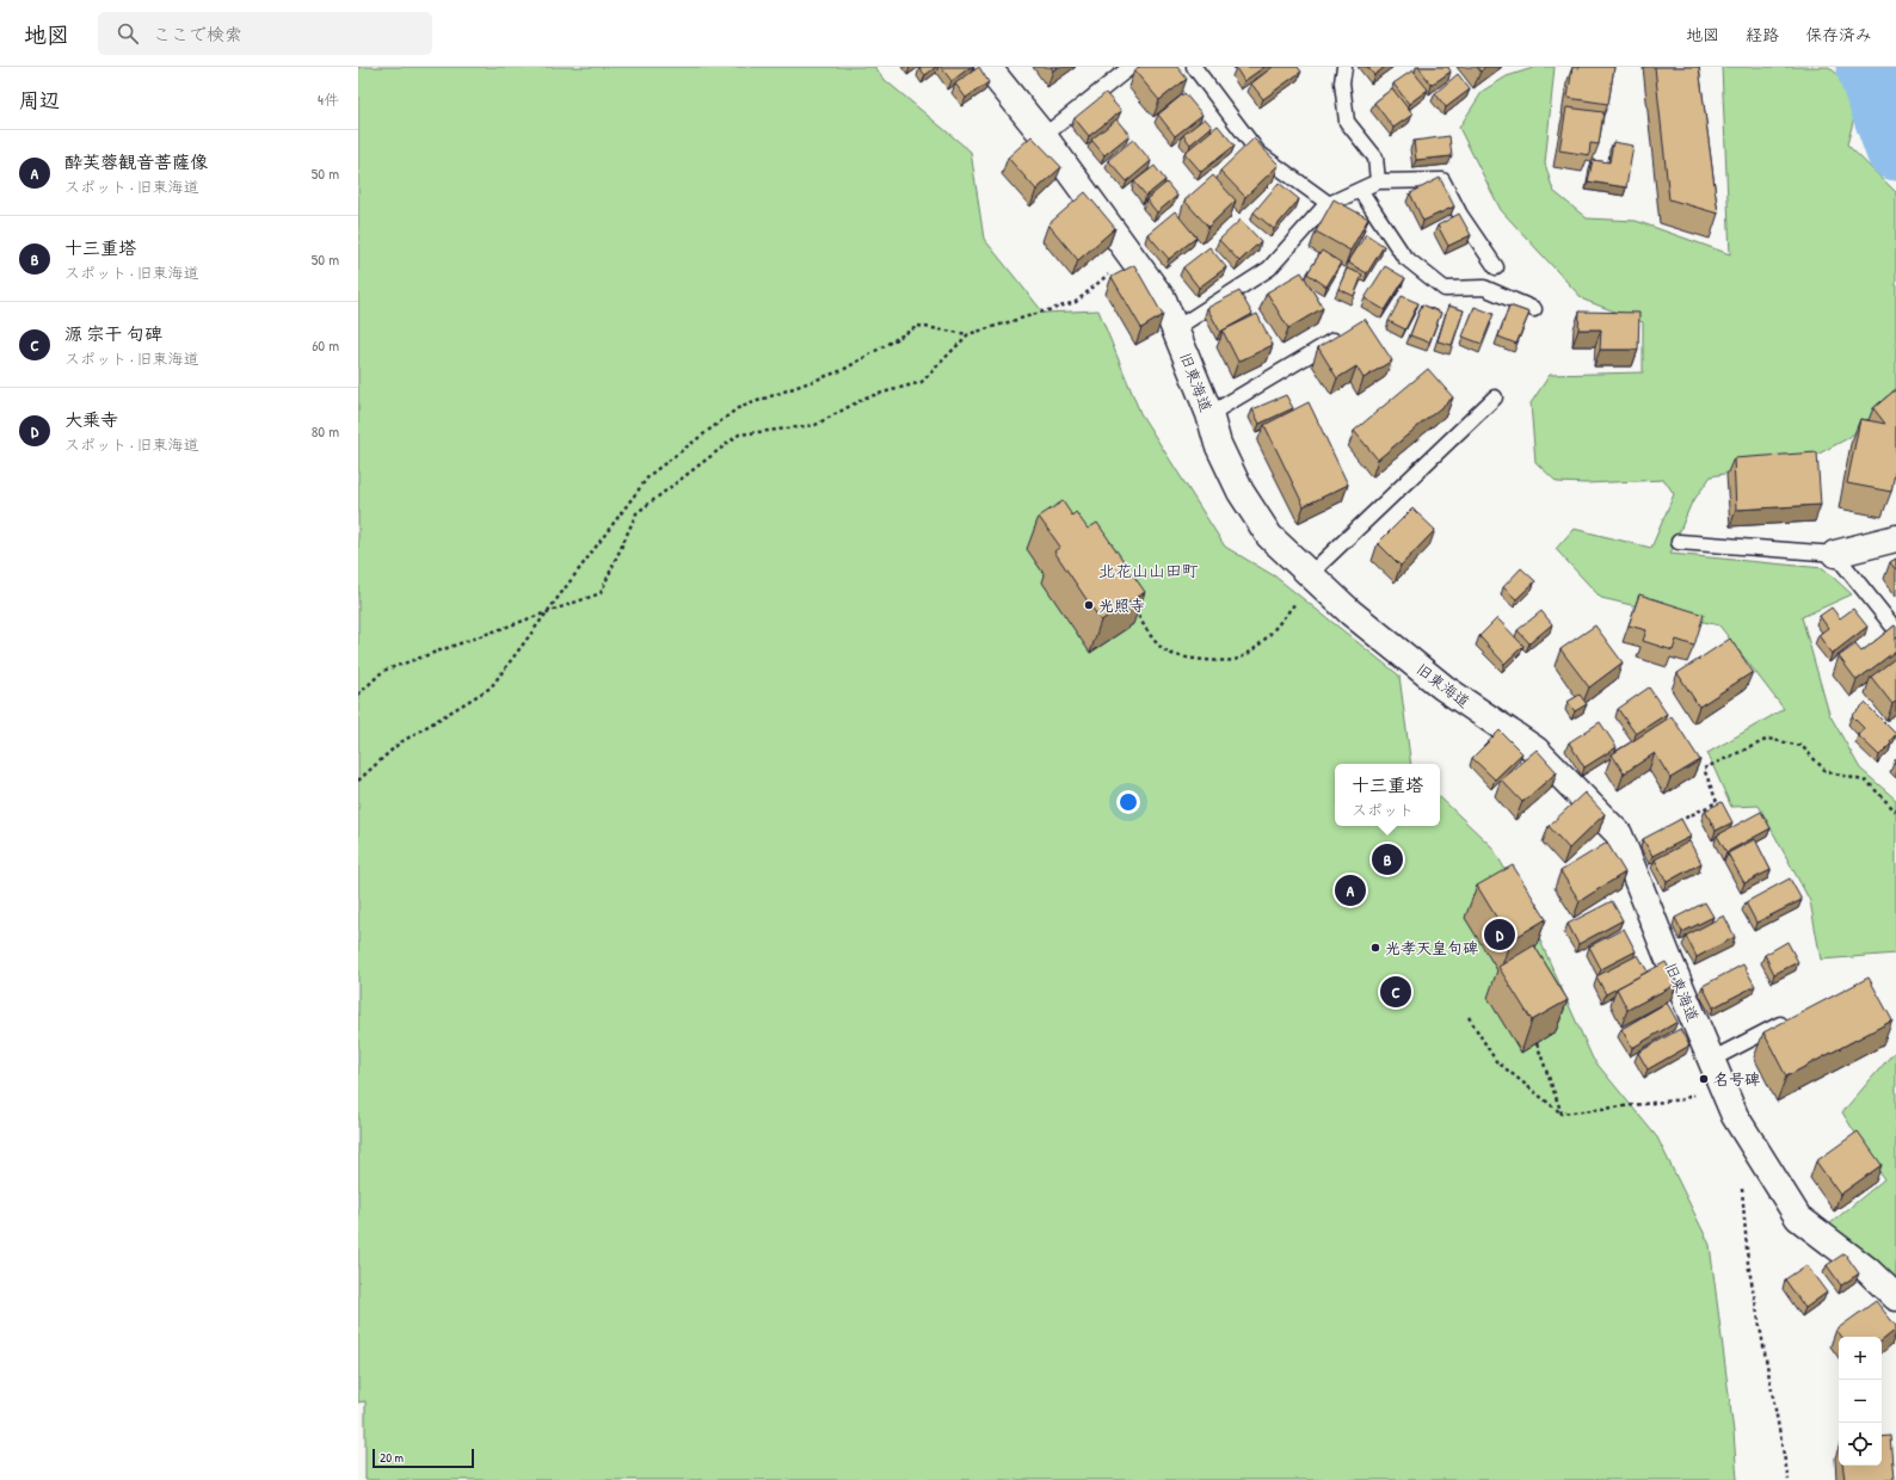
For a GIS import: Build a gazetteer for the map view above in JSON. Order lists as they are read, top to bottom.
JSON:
{
  "streets": {
    "street": ["旧東海道"]
  },
  "districts": ["北花山山田町"],
  "places": ["光照寺", "光孝天皇句碑", "名号碑"],
  "scale_bar": "20 m",
  "page": {
    "header": "地図",
    "search": "ここで検索",
    "nav": ["地図", "経路", "保存済み"],
    "heading": ["周辺", "4件"],
    "list": [
      {
        "mark": "A",
        "name": "酔芙蓉観音菩薩像",
        "note": "スポット · 旧東海道",
        "value": "50 m"
      },
      {
        "mark": "B",
        "name": "十三重塔",
        "note": "スポット · 旧東海道",
        "value": "50 m"
      },
      {
        "mark": "C",
        "name": "源 宗干 句碑",
        "note": "スポット · 旧東海道",
        "value": "60 m"
      },
      {
        "mark": "D",
        "name": "大乗寺",
        "note": "スポット · 旧東海道",
        "value": "80 m"
      }
    ],
    "popup": ["十三重塔", "スポット"],
    "pins": [
      "B",
      "A",
      "D",
      "C"
    ],
    "map_buttons": ["+", "−"],
    "scale": "20 m"
  }
}
